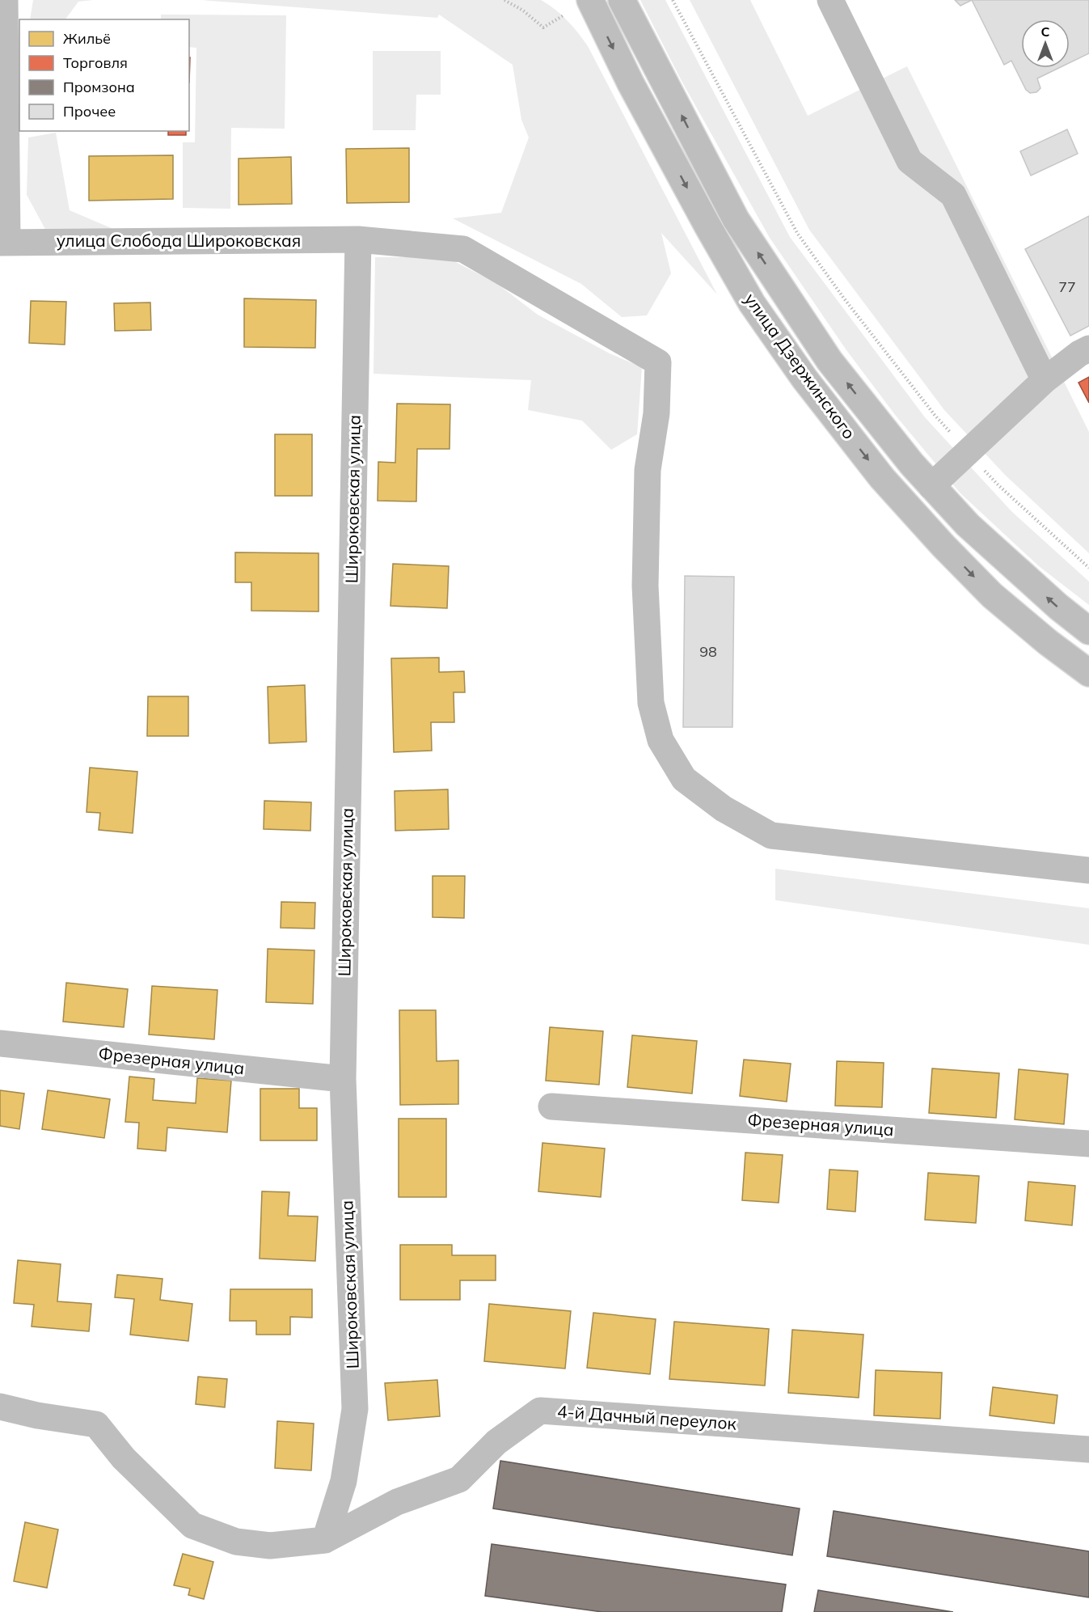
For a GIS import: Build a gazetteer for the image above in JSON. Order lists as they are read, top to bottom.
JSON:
{
  "streets": {
    "main road": [
      "улица Слобода Широковская",
      "улица Дзержинского",
      "Широковская улица",
      "Фрезерная улица",
      "4-й Дачный переулок"
    ]
  },
  "crossings": [
    ["улица Слобода Широковская", "Широковская улица"],
    ["Широковская улица", "Фрезерная улица"],
    ["Широковская улица", "4-й Дачный переулок"]
  ],
  "house_numbers": ["77", "98"],
  "legend": [
    "Жильё",
    "Торговля",
    "Промзона",
    "Прочее"
  ],
  "north": "top"
}
